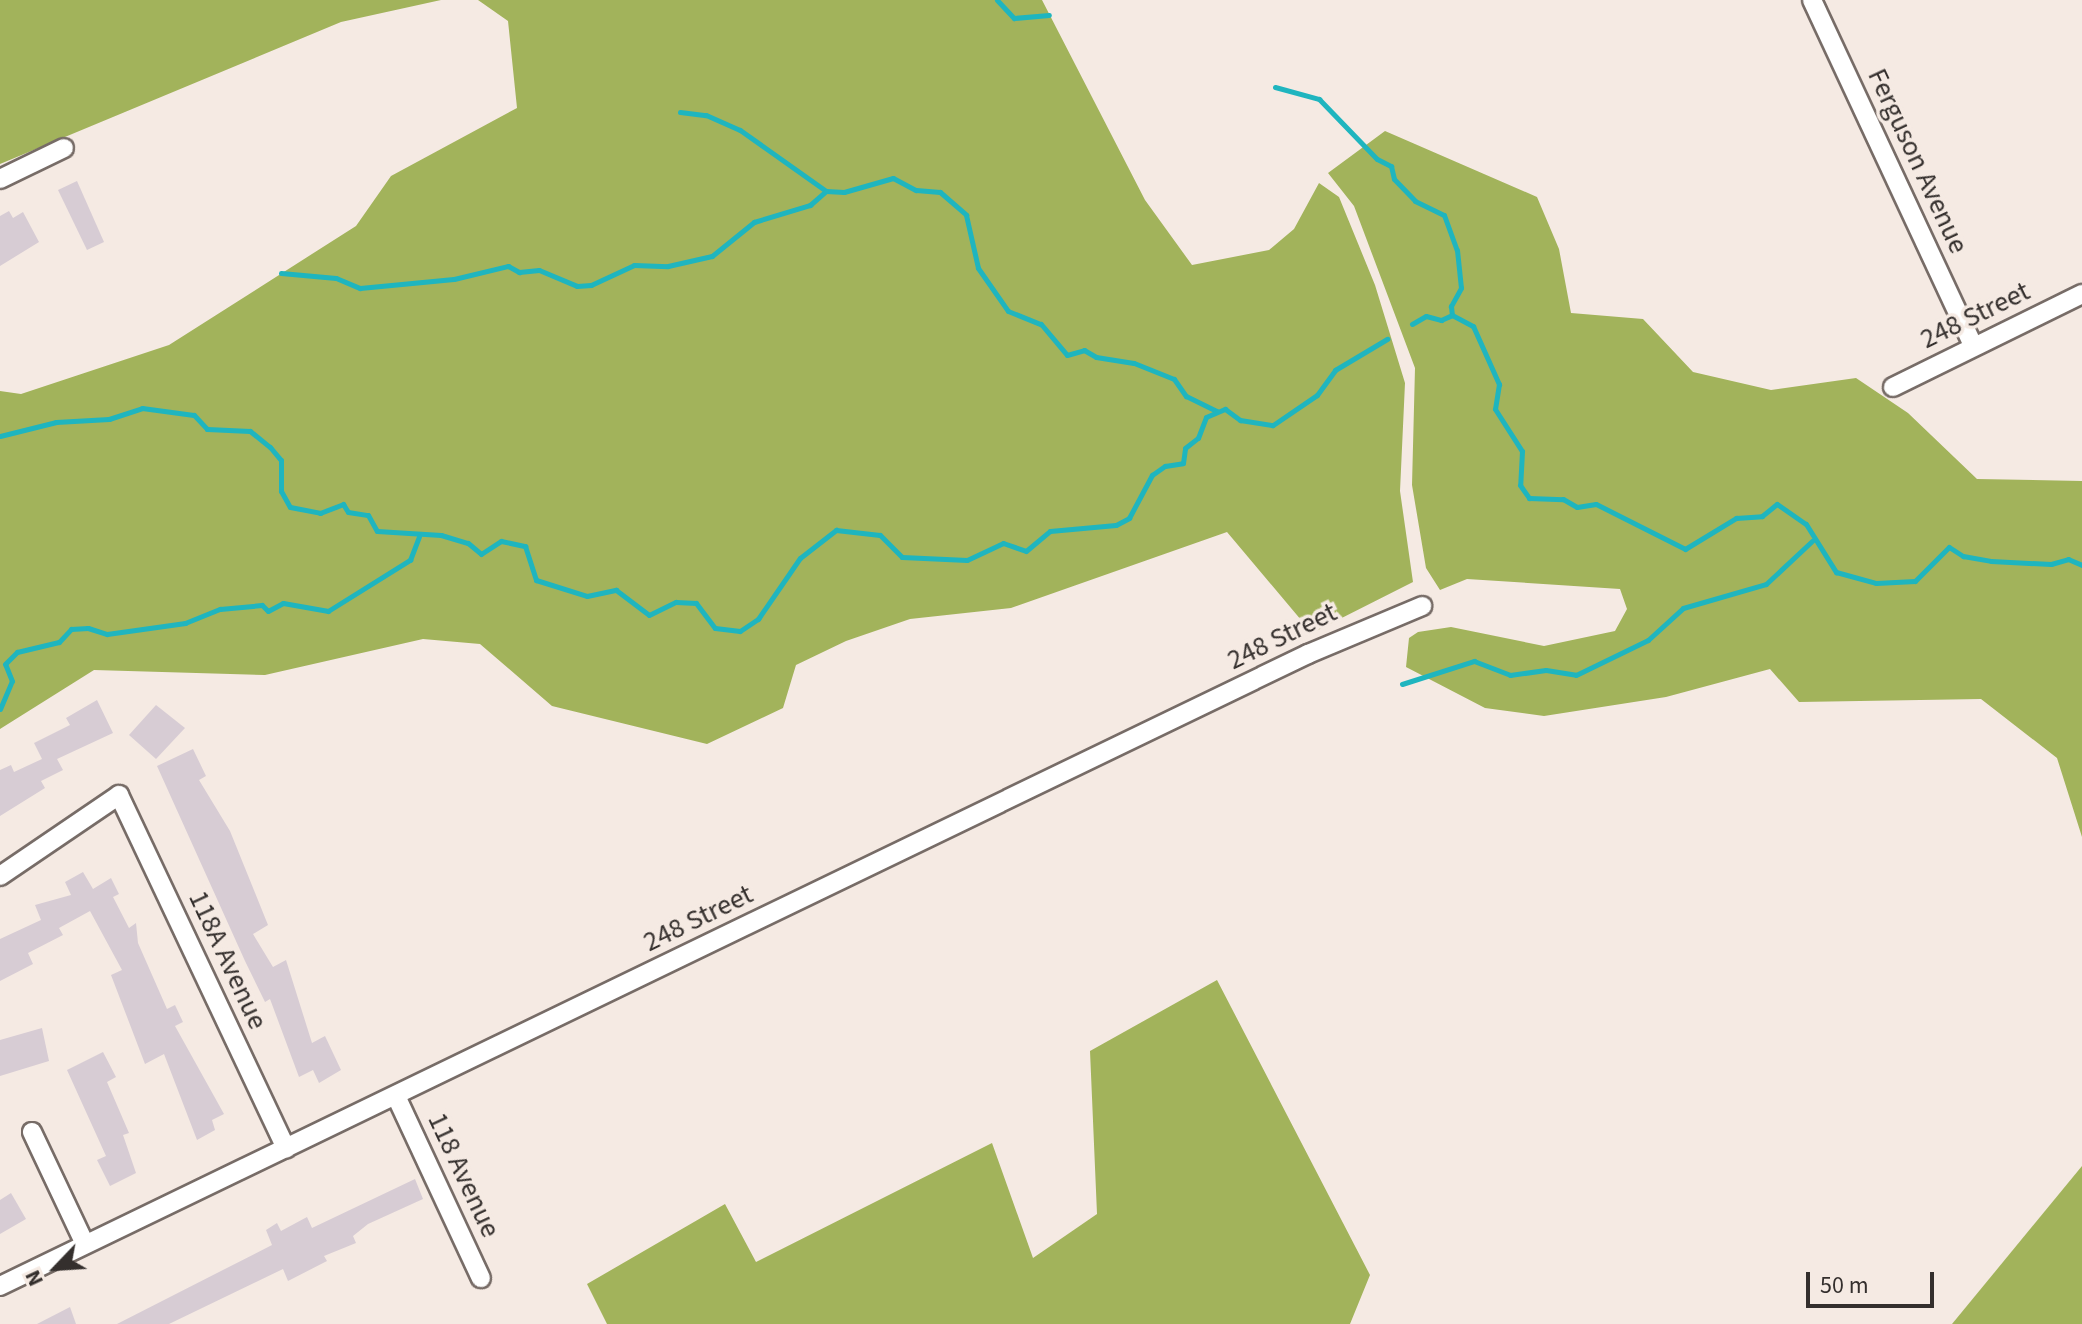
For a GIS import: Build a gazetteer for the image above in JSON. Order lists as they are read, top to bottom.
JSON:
{
  "streets": {
    "street": [
      "Ferguson Avenue",
      "248 Street",
      "118A Avenue",
      "118 Avenue"
    ]
  },
  "crossings": [
    ["Ferguson Avenue", "248 Street"],
    ["248 Street", "118A Avenue"],
    ["248 Street", "118 Avenue"]
  ],
  "scale_bar": "50 m",
  "north": "bottom left"
}
